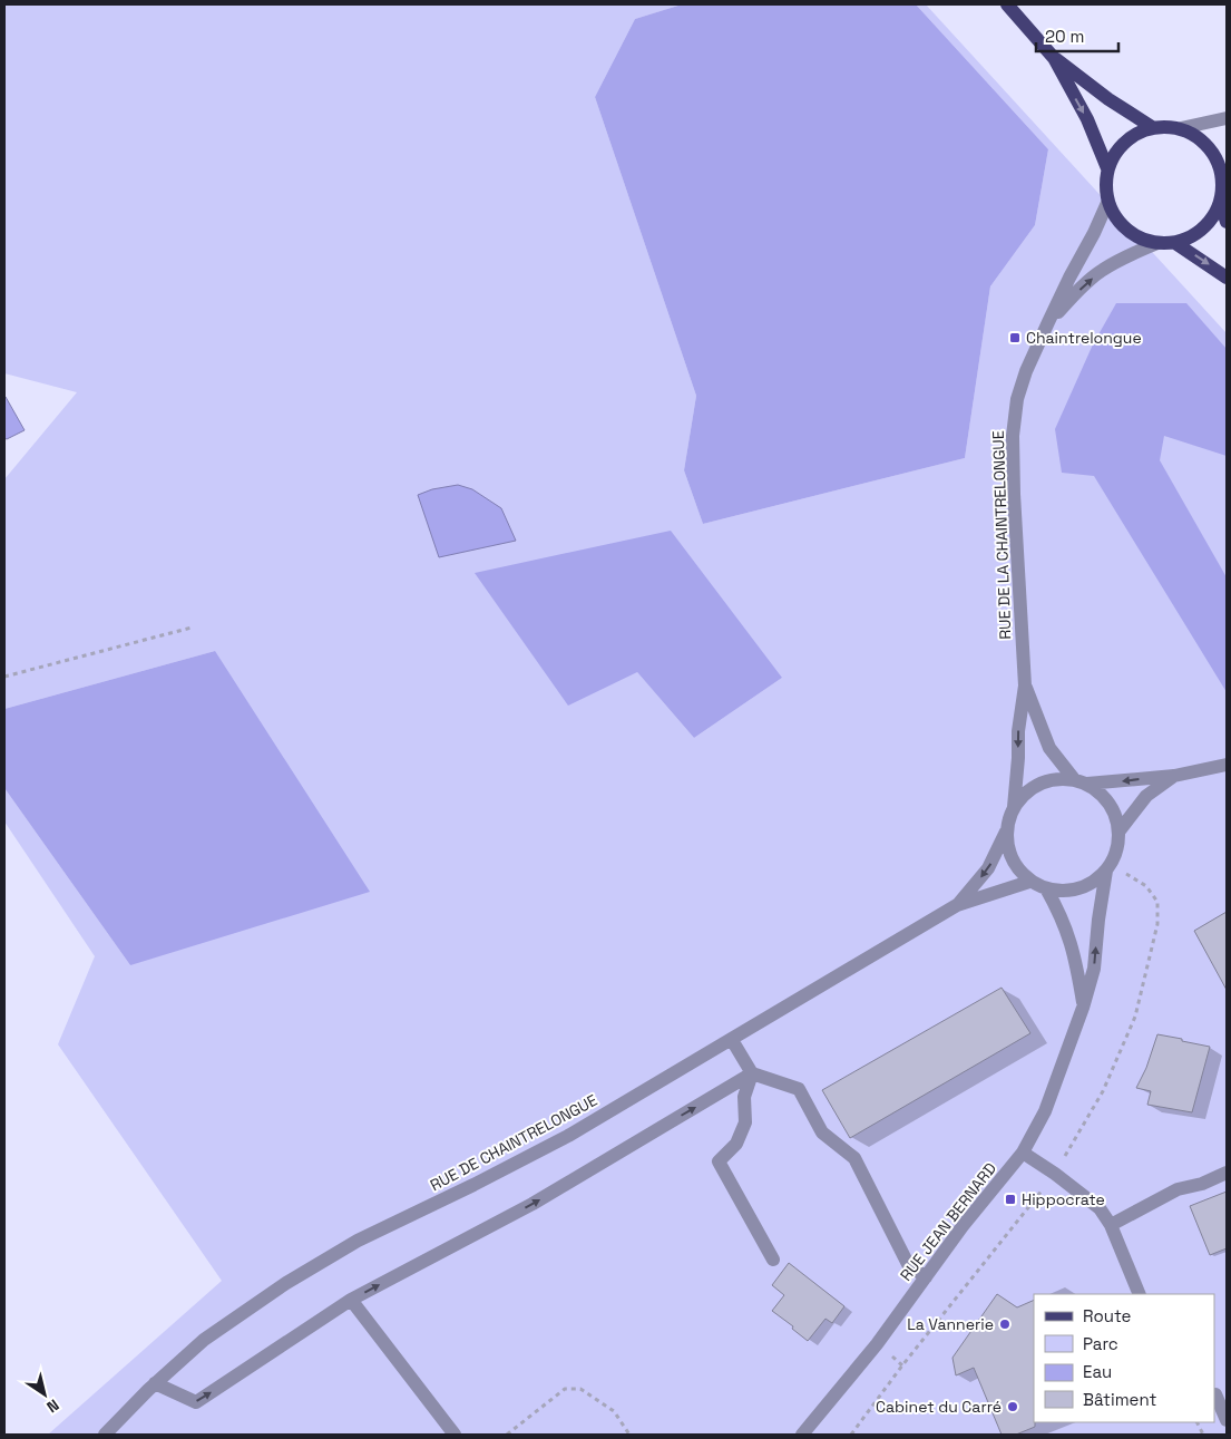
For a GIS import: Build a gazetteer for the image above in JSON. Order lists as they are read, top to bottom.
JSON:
{
  "streets": {
    "street": ["RUE DE LA CHAINTRELONGUE", "RUE DE CHAINTRELONGUE", "RUE JEAN BERNARD"]
  },
  "crossings": [
    ["RUE DE LA CHAINTRELONGUE", "RUE DE CHAINTRELONGUE"],
    ["RUE DE LA CHAINTRELONGUE", "RUE JEAN BERNARD"],
    ["RUE DE CHAINTRELONGUE", "RUE JEAN BERNARD"]
  ],
  "places": {
    "transit": ["Chaintrelongue", "Hippocrate"],
    "other": ["La Vannerie", "Cabinet du Carré"]
  },
  "legend": [
    "Route",
    "Parc",
    "Eau",
    "Bâtiment"
  ],
  "scale_bar": "20 m",
  "north": "bottom right"
}
